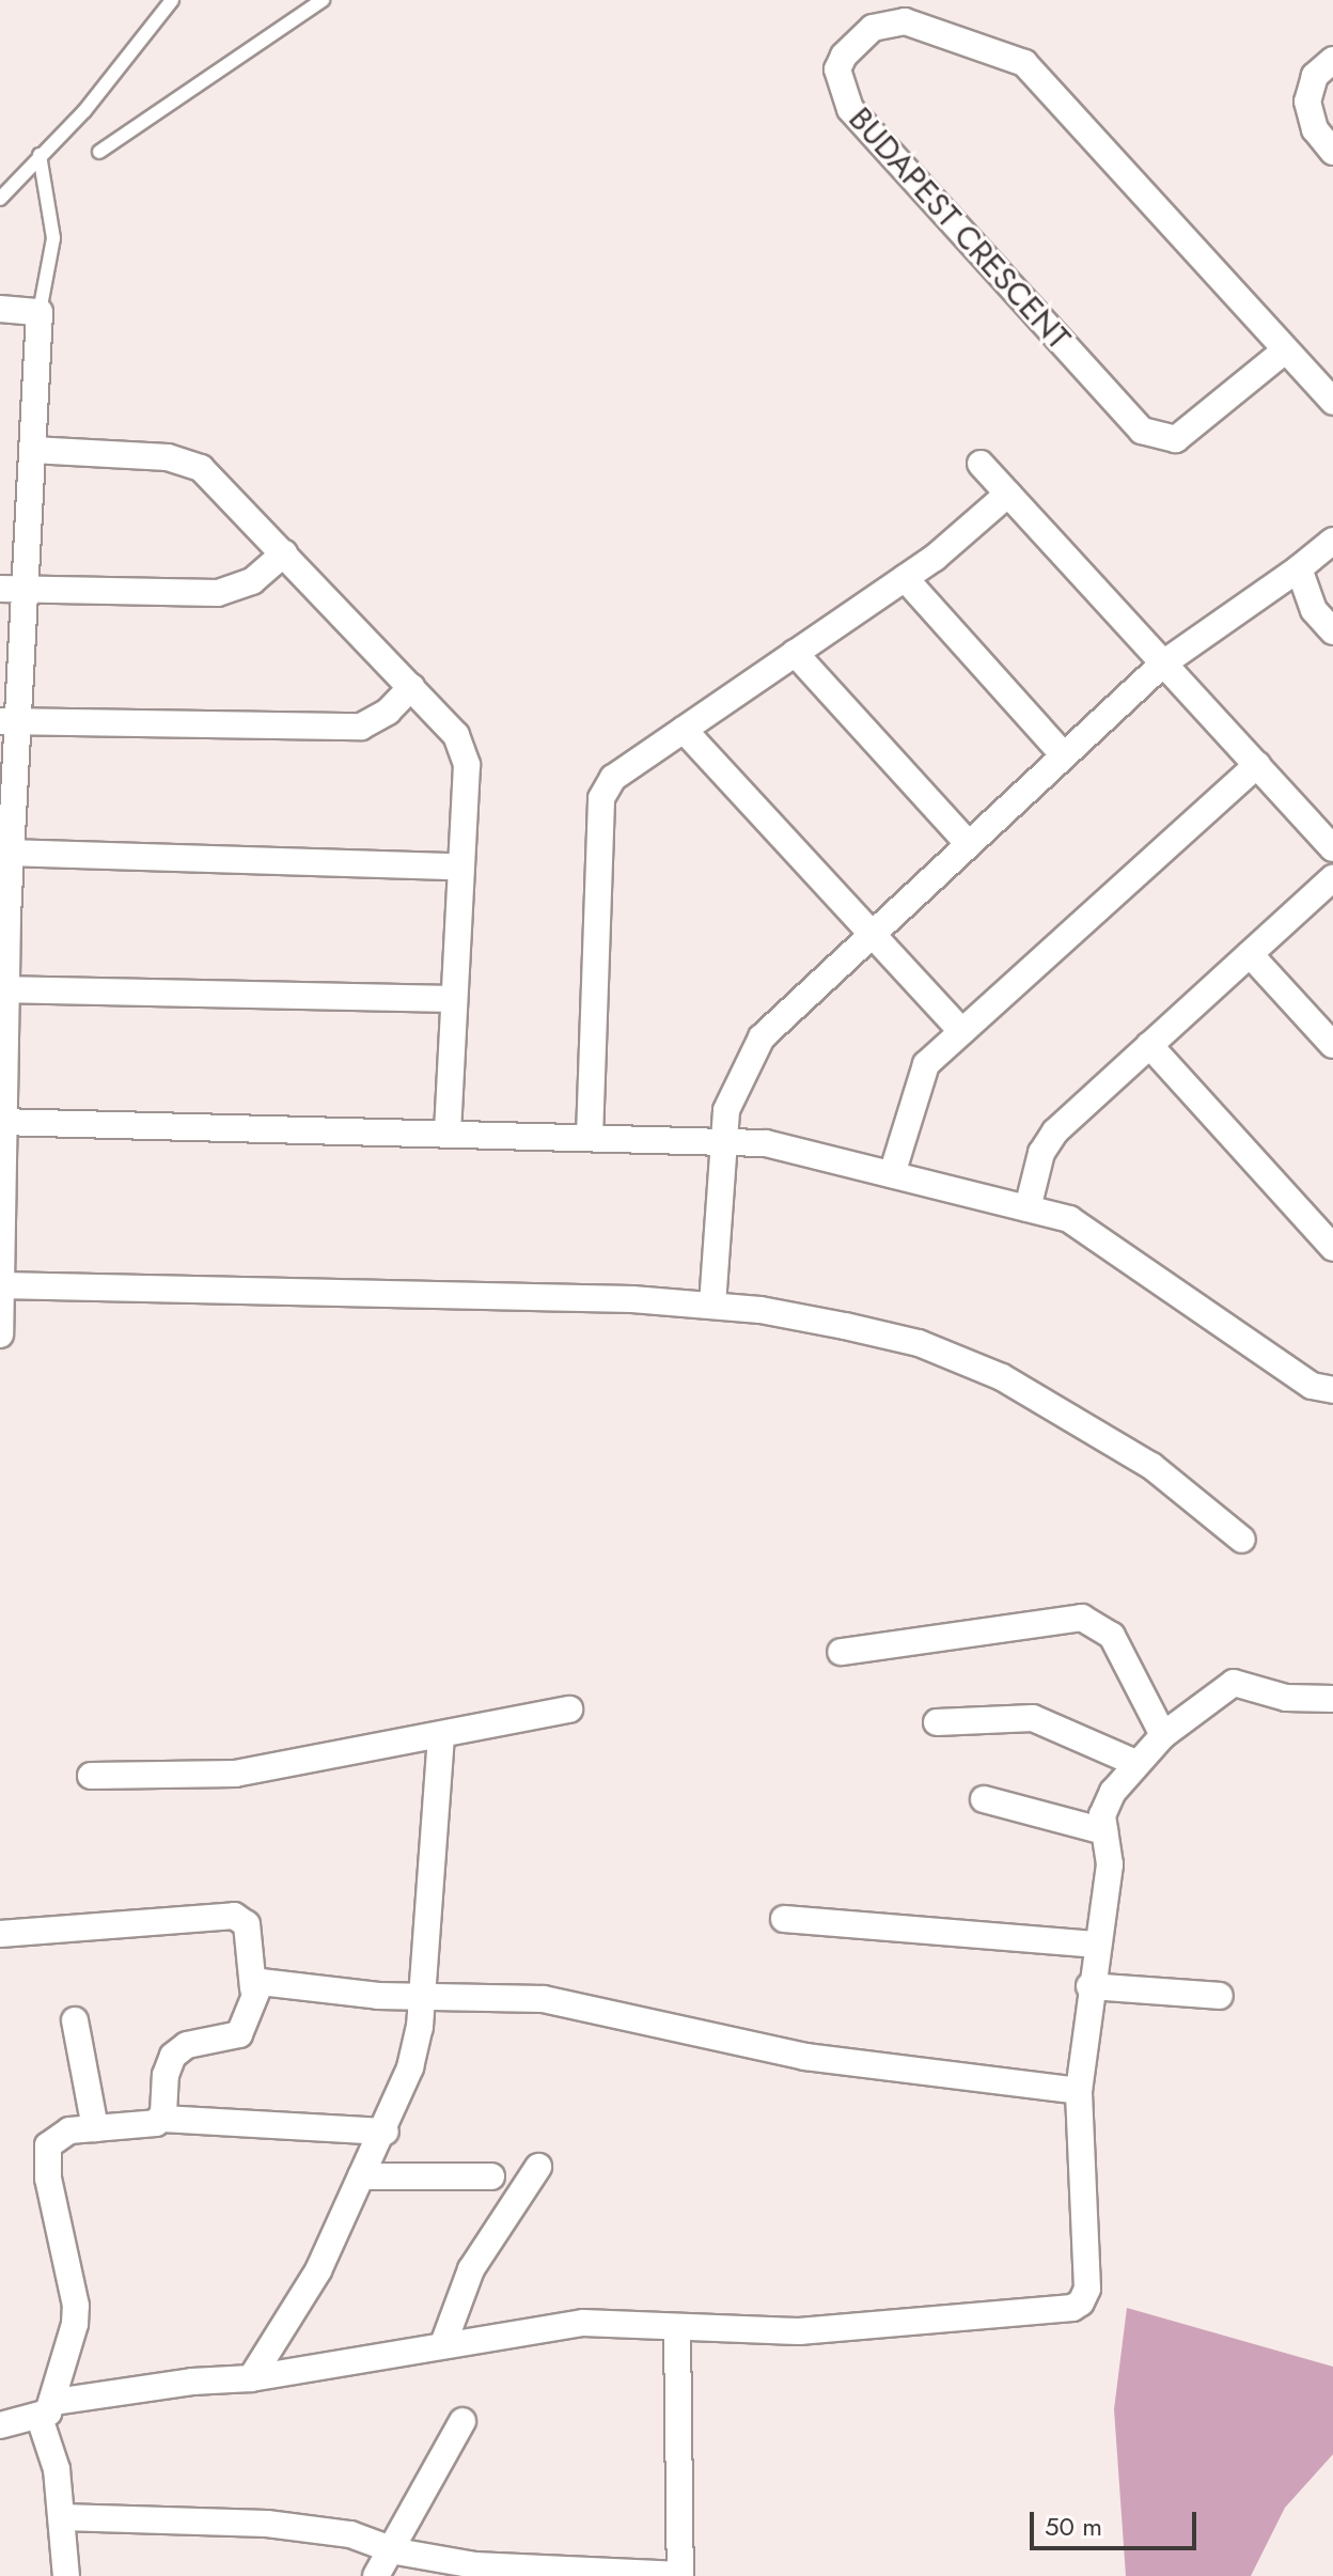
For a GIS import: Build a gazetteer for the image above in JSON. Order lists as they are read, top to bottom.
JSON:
{
  "streets": {
    "street": ["BUDAPEST CRESCENT"]
  },
  "scale_bar": "50 m"
}
